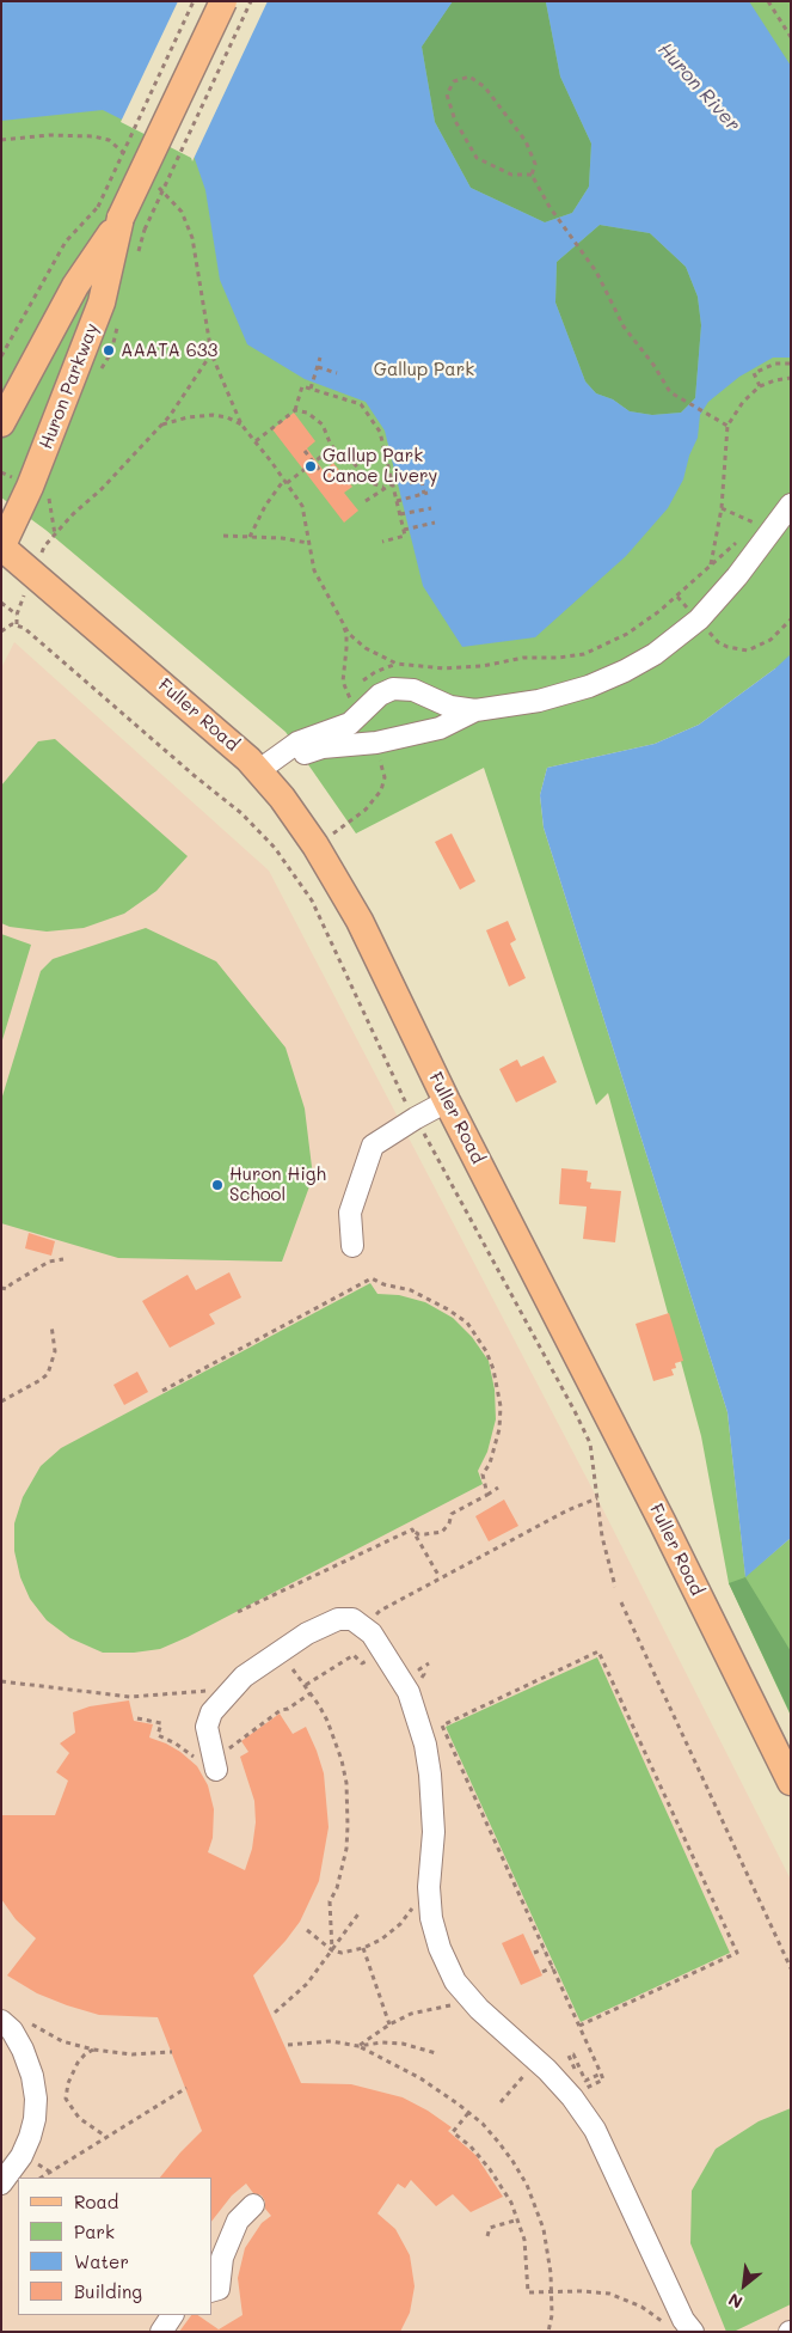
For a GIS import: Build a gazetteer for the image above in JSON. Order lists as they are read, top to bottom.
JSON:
{
  "streets": {
    "main road": ["Huron Parkway", "Fuller Road"]
  },
  "crossings": [
    ["Huron Parkway", "Fuller Road"]
  ],
  "water": ["Huron River"],
  "parks": ["Gallup Park"],
  "places": ["AAATA 633", "Gallup Park Canoe Livery", "Huron High School"],
  "legend": [
    "Road",
    "Park",
    "Water",
    "Building"
  ],
  "north": "bottom left"
}
